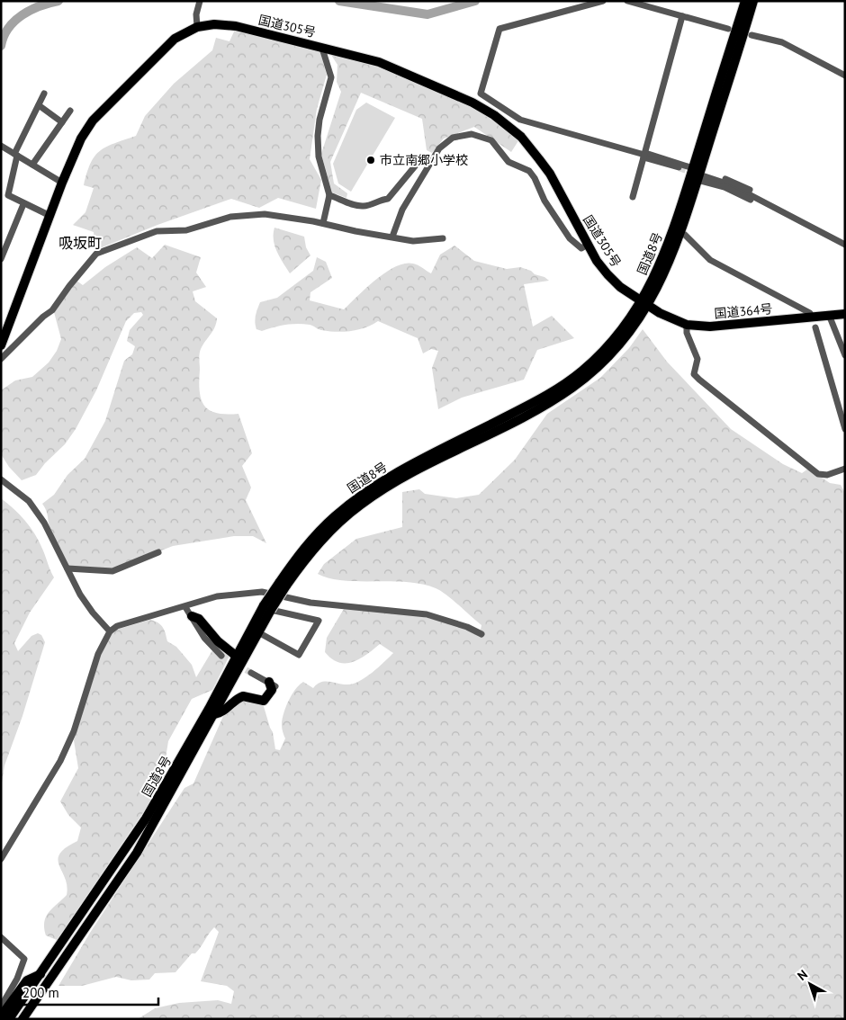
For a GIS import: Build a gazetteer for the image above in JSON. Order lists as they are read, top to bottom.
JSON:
{
  "streets": {
    "highway": ["国道305号", "国道8号", "国道364号"]
  },
  "crossings": [
    ["国道305号", "国道8号"],
    ["国道305号", "国道364号"],
    ["国道8号", "国道364号"]
  ],
  "districts": ["吸坂町"],
  "places": ["市立南郷小学校"],
  "scale_bar": "200 m",
  "north": "top left"
}
